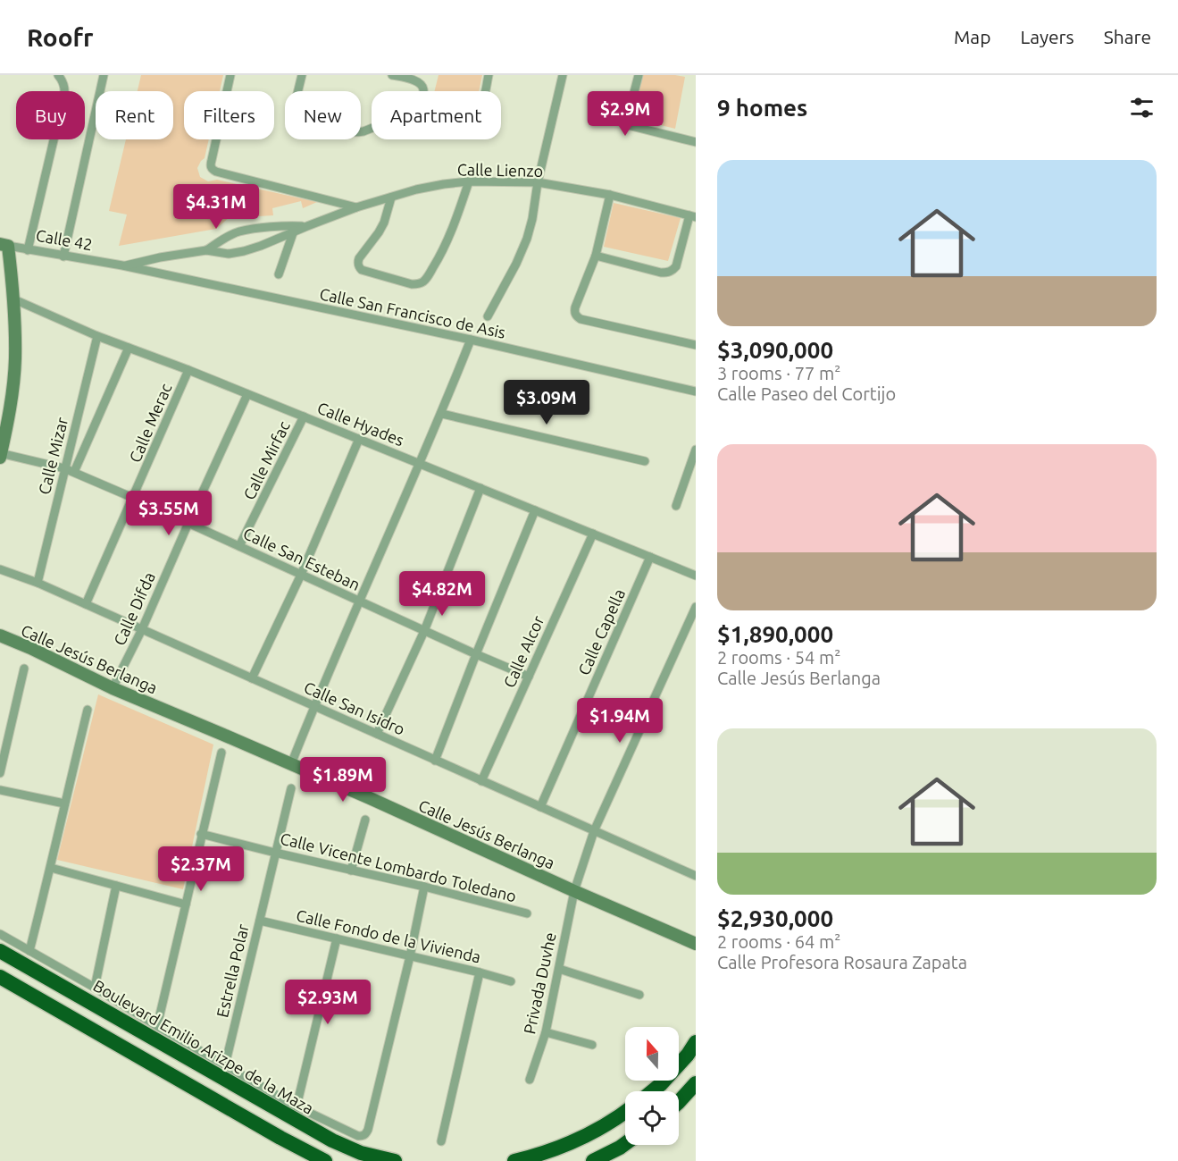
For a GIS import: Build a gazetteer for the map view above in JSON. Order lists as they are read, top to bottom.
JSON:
{
  "streets": {
    "highway": ["Boulevard Emilio Arizpe de la Maza"],
    "street": [
      "Calle Lienzo",
      "Calle 42",
      "Calle San Francisco de Asis",
      "Calle Merac",
      "Calle Hyades",
      "Calle Mizar",
      "Calle Mirfac",
      "Calle San Esteban",
      "Calle Difda",
      "Calle Capella",
      "Calle Alcor",
      "Calle Jesús Berlanga",
      "Calle San Isidro",
      "Calle Vicente Lombardo Toledano",
      "Calle Fondo de la Vivienda",
      "Estrella Polar",
      "Privada Duvhe"
    ]
  },
  "crossings": [
    ["Calle Lienzo", "Calle 42"],
    ["Calle Lienzo", "Calle San Francisco de Asis"],
    ["Calle 42", "Calle San Francisco de Asis"],
    ["Calle Merac", "Calle Hyades"],
    ["Calle Merac", "Calle San Esteban"],
    ["Calle Merac", "Calle San Isidro"],
    ["Calle Hyades", "Calle Mizar"],
    ["Calle Hyades", "Calle Mirfac"],
    ["Calle Hyades", "Calle Difda"],
    ["Calle Hyades", "Calle Capella"],
    ["Calle Hyades", "Calle Alcor"],
    ["Calle Mizar", "Calle San Esteban"],
    ["Calle Mizar", "Calle San Isidro"],
    ["Calle Mirfac", "Calle San Esteban"],
    ["Calle San Esteban", "Calle Difda"],
    ["Calle San Esteban", "Calle Alcor"],
    ["Calle Difda", "Calle Jesús Berlanga"],
    ["Calle Difda", "Calle San Isidro"],
    ["Calle Capella", "Calle San Isidro"],
    ["Calle Alcor", "Calle San Isidro"],
    ["Calle Jesús Berlanga", "Privada Duvhe"],
    ["Calle San Isidro", "Privada Duvhe"],
    ["Calle Vicente Lombardo Toledano", "Estrella Polar"],
    ["Calle Fondo de la Vivienda", "Estrella Polar"]
  ],
  "north": "top",
  "page": {
    "header": "Roofr",
    "nav": ["Map", "Layers", "Share"],
    "heading": "9 homes",
    "price": [
      "$2.9M",
      "$4.31M",
      "$3.09M",
      "$3.55M",
      "$4.82M",
      "$1.94M",
      "$1.89M",
      "$2.37M",
      "$2.93M"
    ],
    "chip": [
      "Buy",
      "Rent",
      "Filters",
      "New",
      "Apartment"
    ],
    "list": [
      {
        "name": "$3,090,000",
        "note": "3 rooms · 77 m² · Calle Paseo del Cortijo"
      },
      {
        "name": "$1,890,000",
        "note": "2 rooms · 54 m² · Calle Jesús Berlanga"
      },
      {
        "name": "$2,930,000",
        "note": "2 rooms · 64 m² · Calle Profesora Rosaura Zapata"
      }
    ]
  }
}
